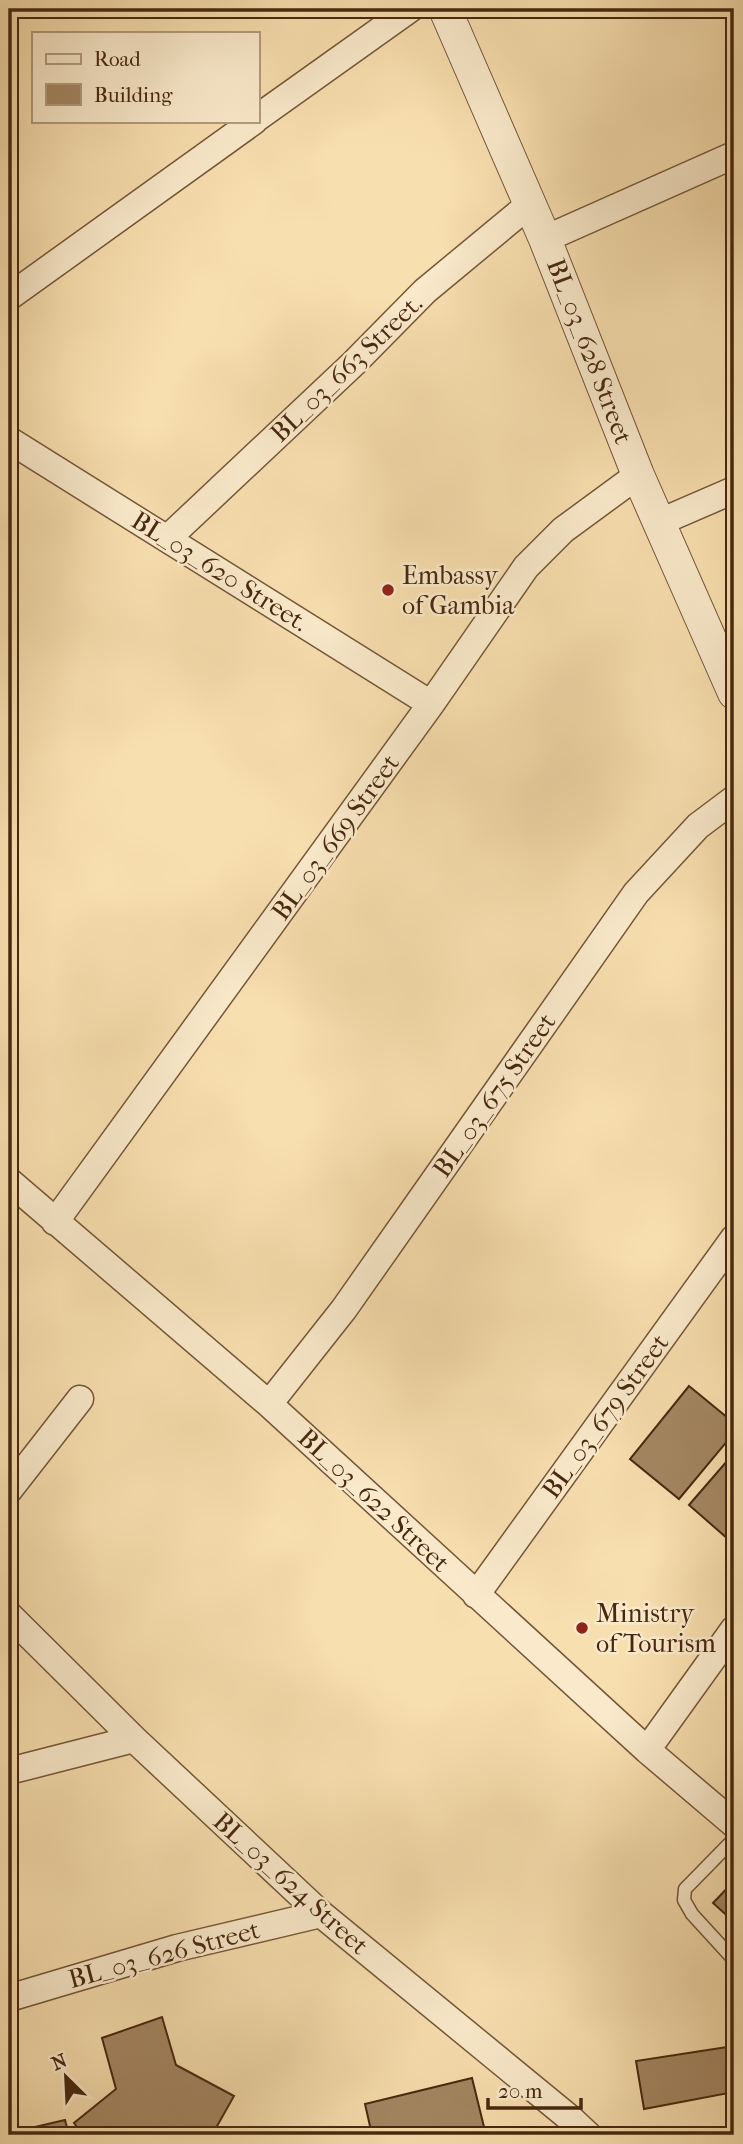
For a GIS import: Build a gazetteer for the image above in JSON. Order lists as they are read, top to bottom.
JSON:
{
  "streets": {
    "street": [
      "BL_03_628 Street",
      "BL_03_663 Street.",
      "BL_03_620 Street.",
      "BL_03_669 Street",
      "BL_03_675 Street",
      "BL_03_679 Street",
      "BL_03_622 Street",
      "BL_03_624 Street",
      "BL_03_626 Street"
    ]
  },
  "crossings": [
    ["BL_03_628 Street", "BL_03_663 Street."],
    ["BL_03_628 Street", "BL_03_669 Street"],
    ["BL_03_663 Street.", "BL_03_620 Street."],
    ["BL_03_620 Street.", "BL_03_669 Street"],
    ["BL_03_669 Street", "BL_03_622 Street"],
    ["BL_03_675 Street", "BL_03_622 Street"],
    ["BL_03_679 Street", "BL_03_622 Street"],
    ["BL_03_624 Street", "BL_03_626 Street"]
  ],
  "places": ["Embassy of Gambia", "Ministry of Tourism"],
  "legend": ["Road", "Building"],
  "scale_bar": "20 m",
  "north": "top left"
}
